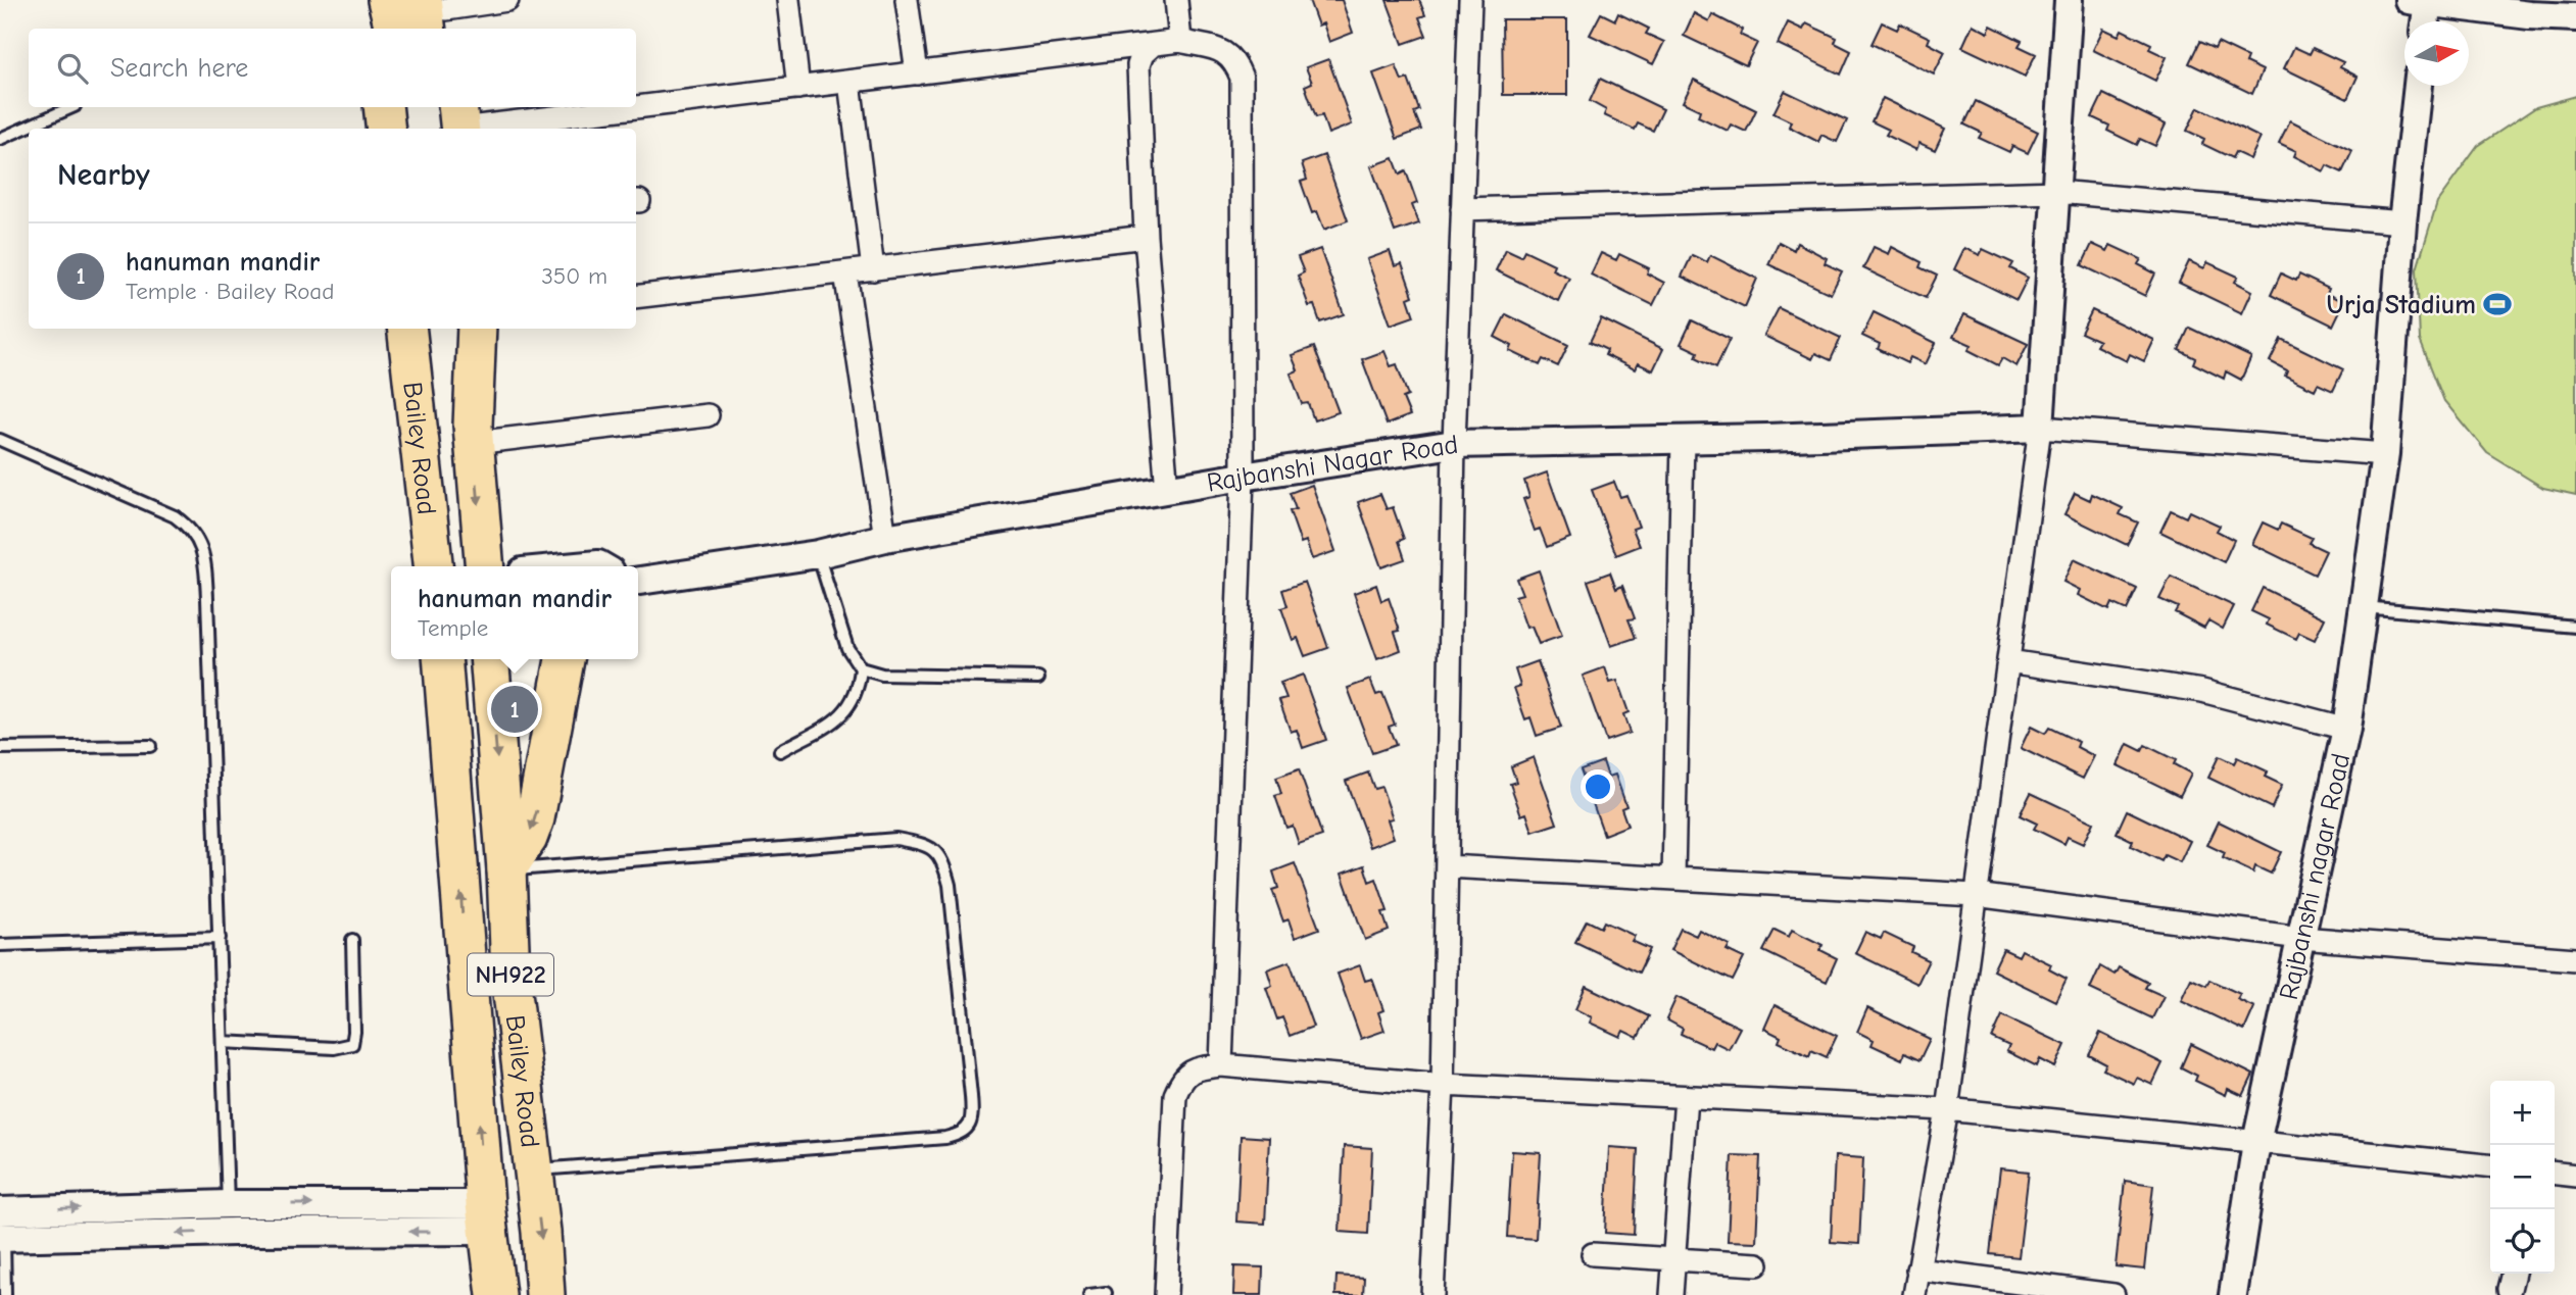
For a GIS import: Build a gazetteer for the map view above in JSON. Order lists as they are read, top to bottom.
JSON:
{
  "streets": {
    "highway": ["Bailey Road", "NH922"],
    "street": ["Rajbanshi Nagar Road", "Rajbanshi nagar Road"]
  },
  "places": {
    "sports": ["Urja Stadium"]
  },
  "north": "right",
  "page": {
    "search": "Search here",
    "heading": "Nearby",
    "list": [
      {
        "mark": "1",
        "name": "hanuman mandir",
        "note": "Temple · Bailey Road",
        "value": "350 m"
      }
    ],
    "popup": ["hanuman mandir", "Temple"],
    "pins": "1",
    "map_buttons": ["+", "−"]
  }
}
